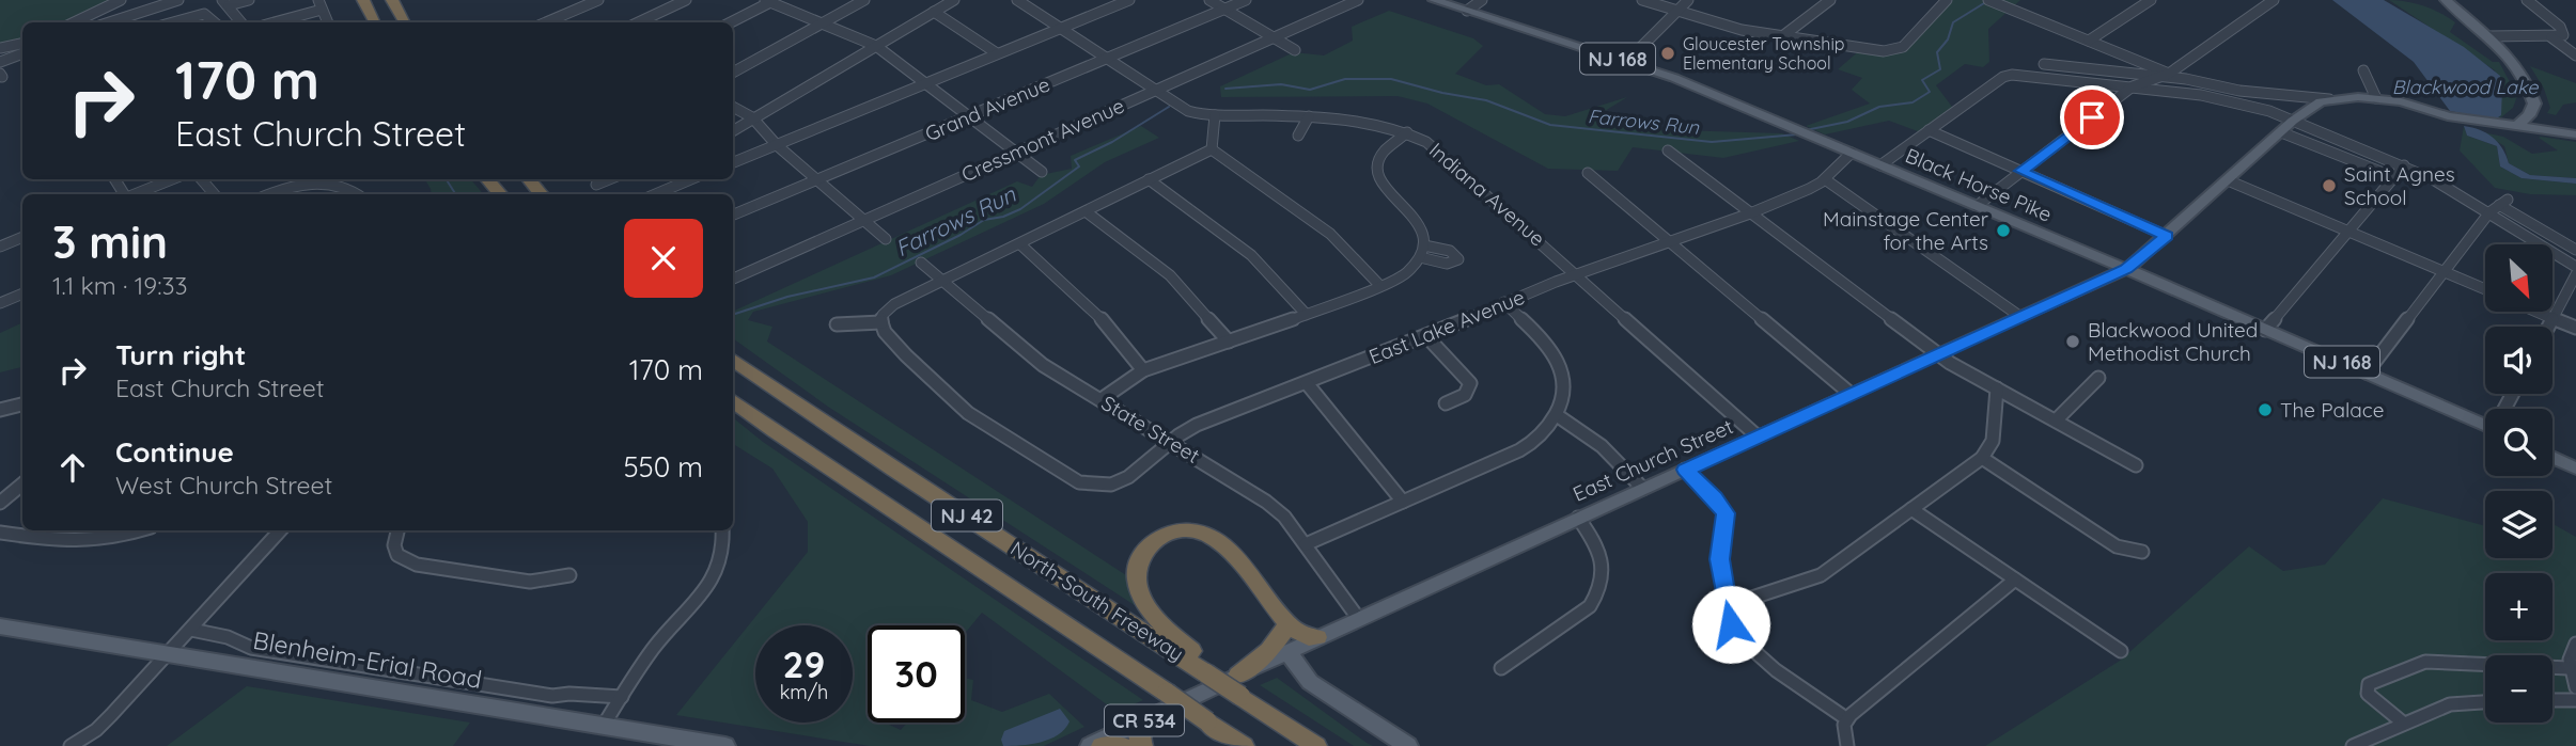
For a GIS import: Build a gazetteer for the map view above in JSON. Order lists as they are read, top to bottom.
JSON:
{
  "streets": {
    "highway": ["NJ 42", "North-South Freeway"],
    "main road": [
      "NJ 168",
      "Black Horse Pike",
      "East Church Street",
      "Blenheim-Erial Road",
      "CR 534"
    ],
    "street": [
      "Grand Avenue",
      "Cressmont Avenue",
      "Indiana Avenue",
      "East Lake Avenue",
      "State Street"
    ]
  },
  "crossings": [
    ["Grand Avenue", "Indiana Avenue"],
    ["Cressmont Avenue", "Indiana Avenue"],
    ["Black Horse Pike", "East Lake Avenue"],
    ["Black Horse Pike", "East Church Street"],
    ["Black Horse Pike", "CR 534"],
    ["Indiana Avenue", "East Lake Avenue"],
    ["Indiana Avenue", "East Church Street"],
    ["East Lake Avenue", "State Street"],
    ["State Street", "East Church Street"],
    ["East Church Street", "North-South Freeway"],
    ["East Church Street", "CR 534"]
  ],
  "water": ["Blackwood Lake", "Farrows Run"],
  "places": [
    "Gloucester Township Elementary School",
    "Saint Agnes School",
    "Mainstage Center for the Arts",
    "Blackwood United Methodist Church",
    "The Palace"
  ],
  "north": "bottom right",
  "page": {
    "turn": ["170 m", "East Church Street"],
    "heading": ["3 min", "1.1 km · 19:33"],
    "map_buttons": ["+", "−"],
    "list": [
      {
        "name": "Turn right",
        "note": "East Church Street",
        "value": "170 m"
      },
      {
        "name": "Continue",
        "note": "West Church Street",
        "value": "550 m"
      }
    ],
    "speed": "29 km/h",
    "limit": "30"
  }
}
